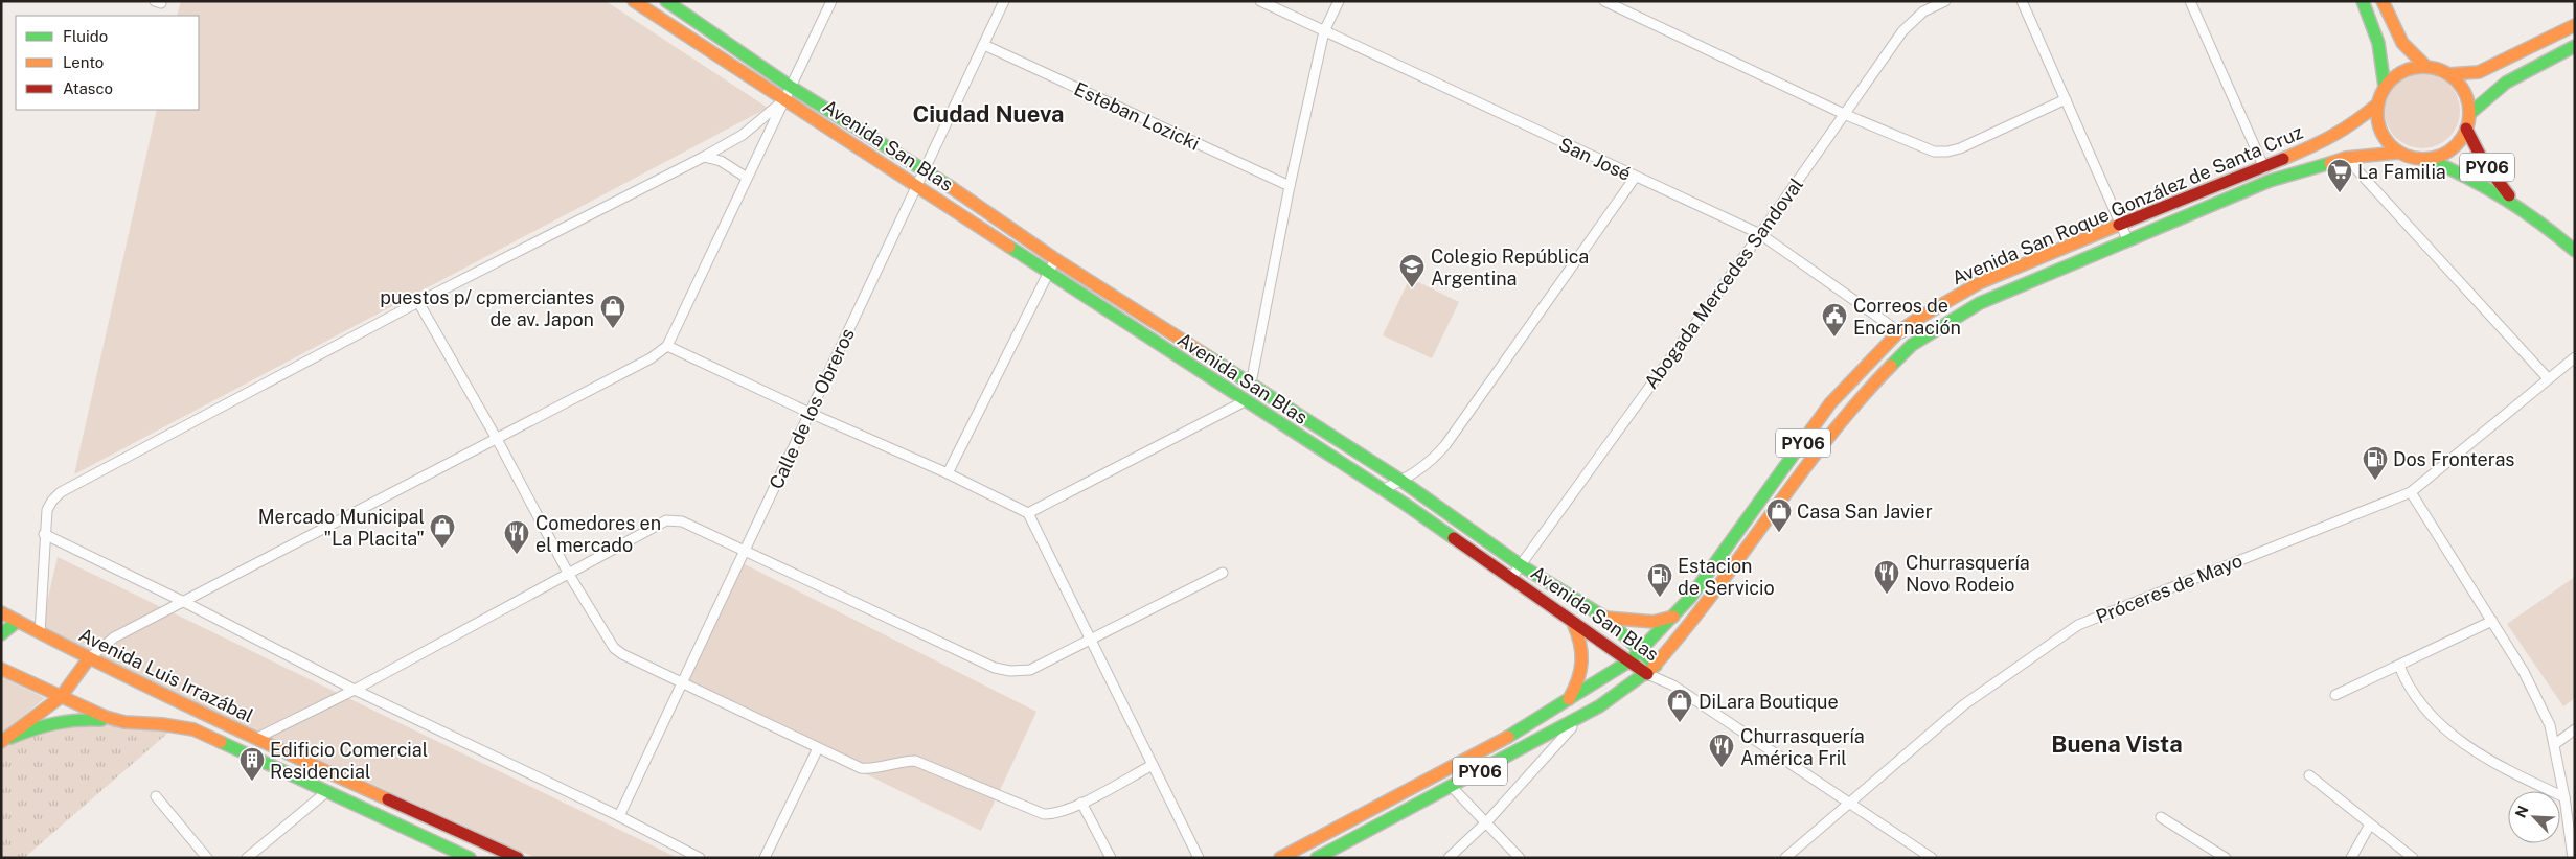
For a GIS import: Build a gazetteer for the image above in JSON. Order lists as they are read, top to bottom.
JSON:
{
  "streets": {
    "main road": [
      "Avenida San Blas",
      "PY06",
      "Avenida San Roque González de Santa Cruz",
      "Avenida Luis Irrazábal"
    ],
    "street": [
      "Esteban Lozicki",
      "San José",
      "Abogada Mercedes Sandoval",
      "Calle de los Obreros",
      "Próceres de Mayo"
    ]
  },
  "crossings": [
    ["Esteban Lozicki", "Calle de los Obreros"],
    ["Avenida San Blas", "Avenida San Roque González de Santa Cruz"],
    ["Avenida San Blas", "Abogada Mercedes Sandoval"],
    ["Avenida San Blas", "Calle de los Obreros"],
    ["Avenida San Blas", "Próceres de Mayo"],
    ["San José", "Avenida San Roque González de Santa Cruz"],
    ["San José", "Abogada Mercedes Sandoval"],
    ["PY06", "Avenida San Roque González de Santa Cruz"]
  ],
  "districts": ["Ciudad Nueva", "Buena Vista"],
  "places": {
    "supermarket": ["La Familia"],
    "school or university": ["Colegio República Argentina"],
    "shop": [
      "puestos p/ cpmerciantes de av. Japon",
      "Casa San Javier",
      "Mercado Municipal \"La Placita\"",
      "DiLara Boutique"
    ],
    "public building": ["Correos de Encarnación"],
    "fuel station": ["Dos Fronteras", "Estacion de Servicio"],
    "restaurant": ["Comedores en el mercado", "Churrasquería Novo Rodeio", "Churrasquería América Fril"],
    "building": ["Edificio Comercial Residencial"]
  },
  "legend": ["Fluido", "Lento", "Atasco"],
  "north": "top left"
}
